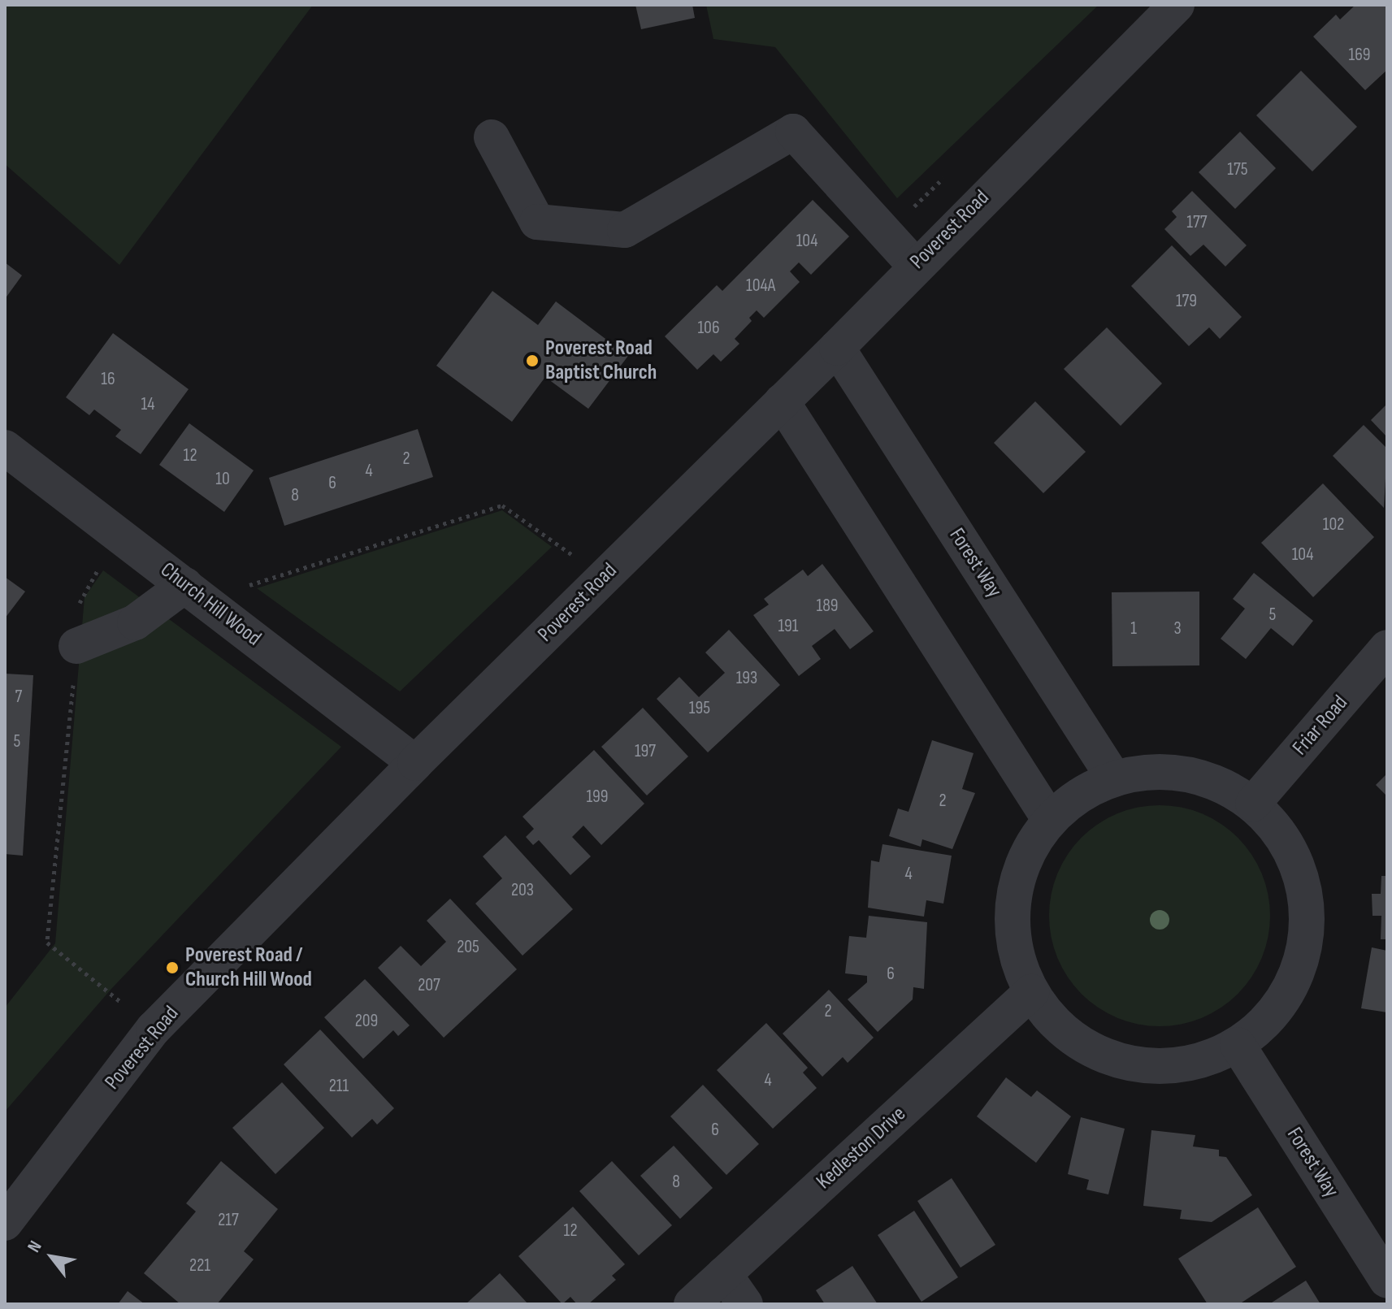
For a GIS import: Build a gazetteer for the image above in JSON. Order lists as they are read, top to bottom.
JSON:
{
  "streets": {
    "street": [
      "Poverest Road",
      "Forest Way",
      "Church Hill Wood",
      "Friar Road",
      "Kedleston Drive"
    ]
  },
  "crossings": [
    ["Poverest Road", "Forest Way"],
    ["Poverest Road", "Church Hill Wood"]
  ],
  "places": ["Poverest Road Baptist Church", "Poverest Road / Church Hill Wood"],
  "house_numbers": [
    "169",
    "175",
    "177",
    "104",
    "104A",
    "179",
    "106",
    "16",
    "14",
    "12",
    "2",
    "4",
    "10",
    "6",
    "8",
    "102",
    "104",
    "189",
    "5",
    "191",
    "1",
    "3",
    "193",
    "7",
    "195",
    "5",
    "197",
    "199",
    "2",
    "4",
    "203",
    "205",
    "6",
    "207",
    "2",
    "209",
    "4",
    "211",
    "6",
    "8",
    "217",
    "12",
    "221"
  ],
  "north": "top left"
}
